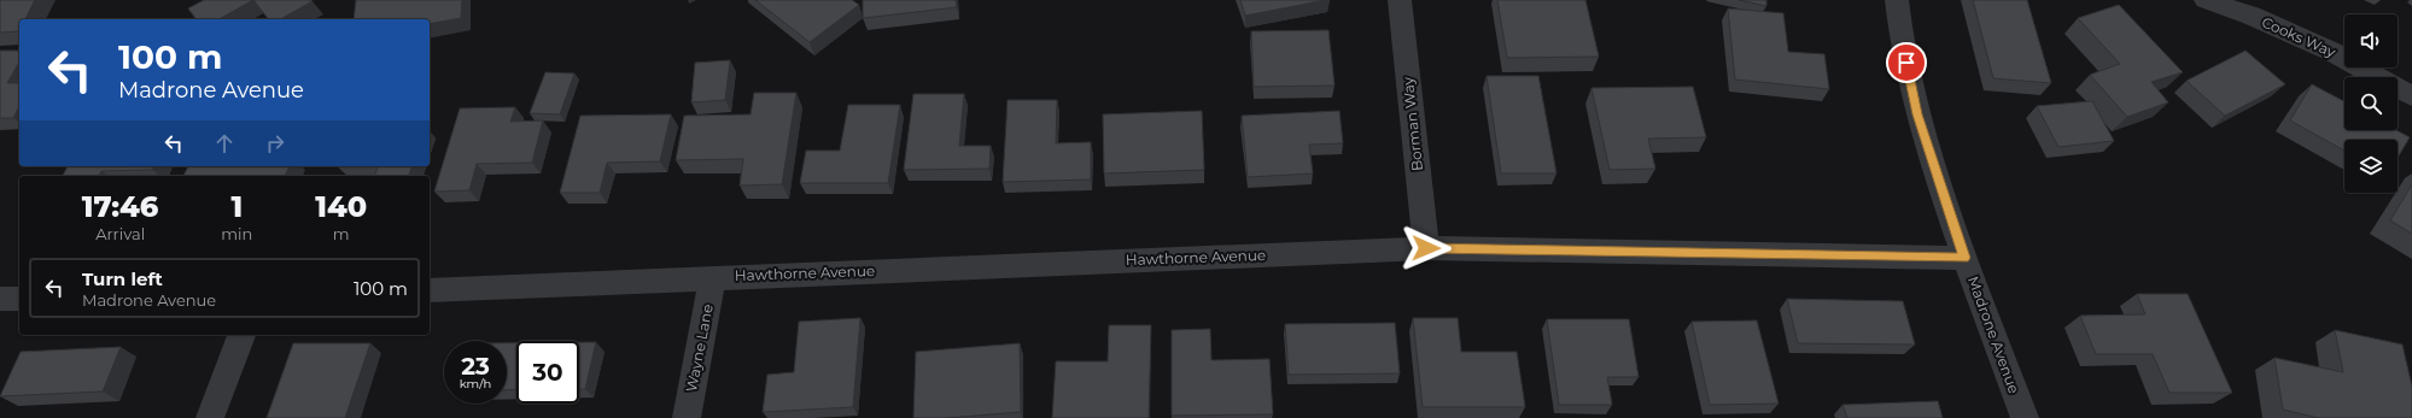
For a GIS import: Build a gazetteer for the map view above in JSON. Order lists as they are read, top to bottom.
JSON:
{
  "streets": {
    "street": [
      "Cooks Way",
      "Borman Way",
      "Hawthorne Avenue",
      "Madrone Avenue",
      "Wayne Lane"
    ]
  },
  "crossings": [
    ["Borman Way", "Hawthorne Avenue"],
    ["Hawthorne Avenue", "Madrone Avenue"],
    ["Hawthorne Avenue", "Wayne Lane"]
  ],
  "page": {
    "turn": ["100 m", "Madrone Avenue"],
    "eta": [
      "17:46",
      "Arrival",
      "1",
      "min",
      "140",
      "m"
    ],
    "list": [
      {
        "name": "Turn left",
        "note": "Madrone Avenue",
        "value": "100 m"
      }
    ],
    "speed": "23 km/h",
    "limit": "30"
  }
}
